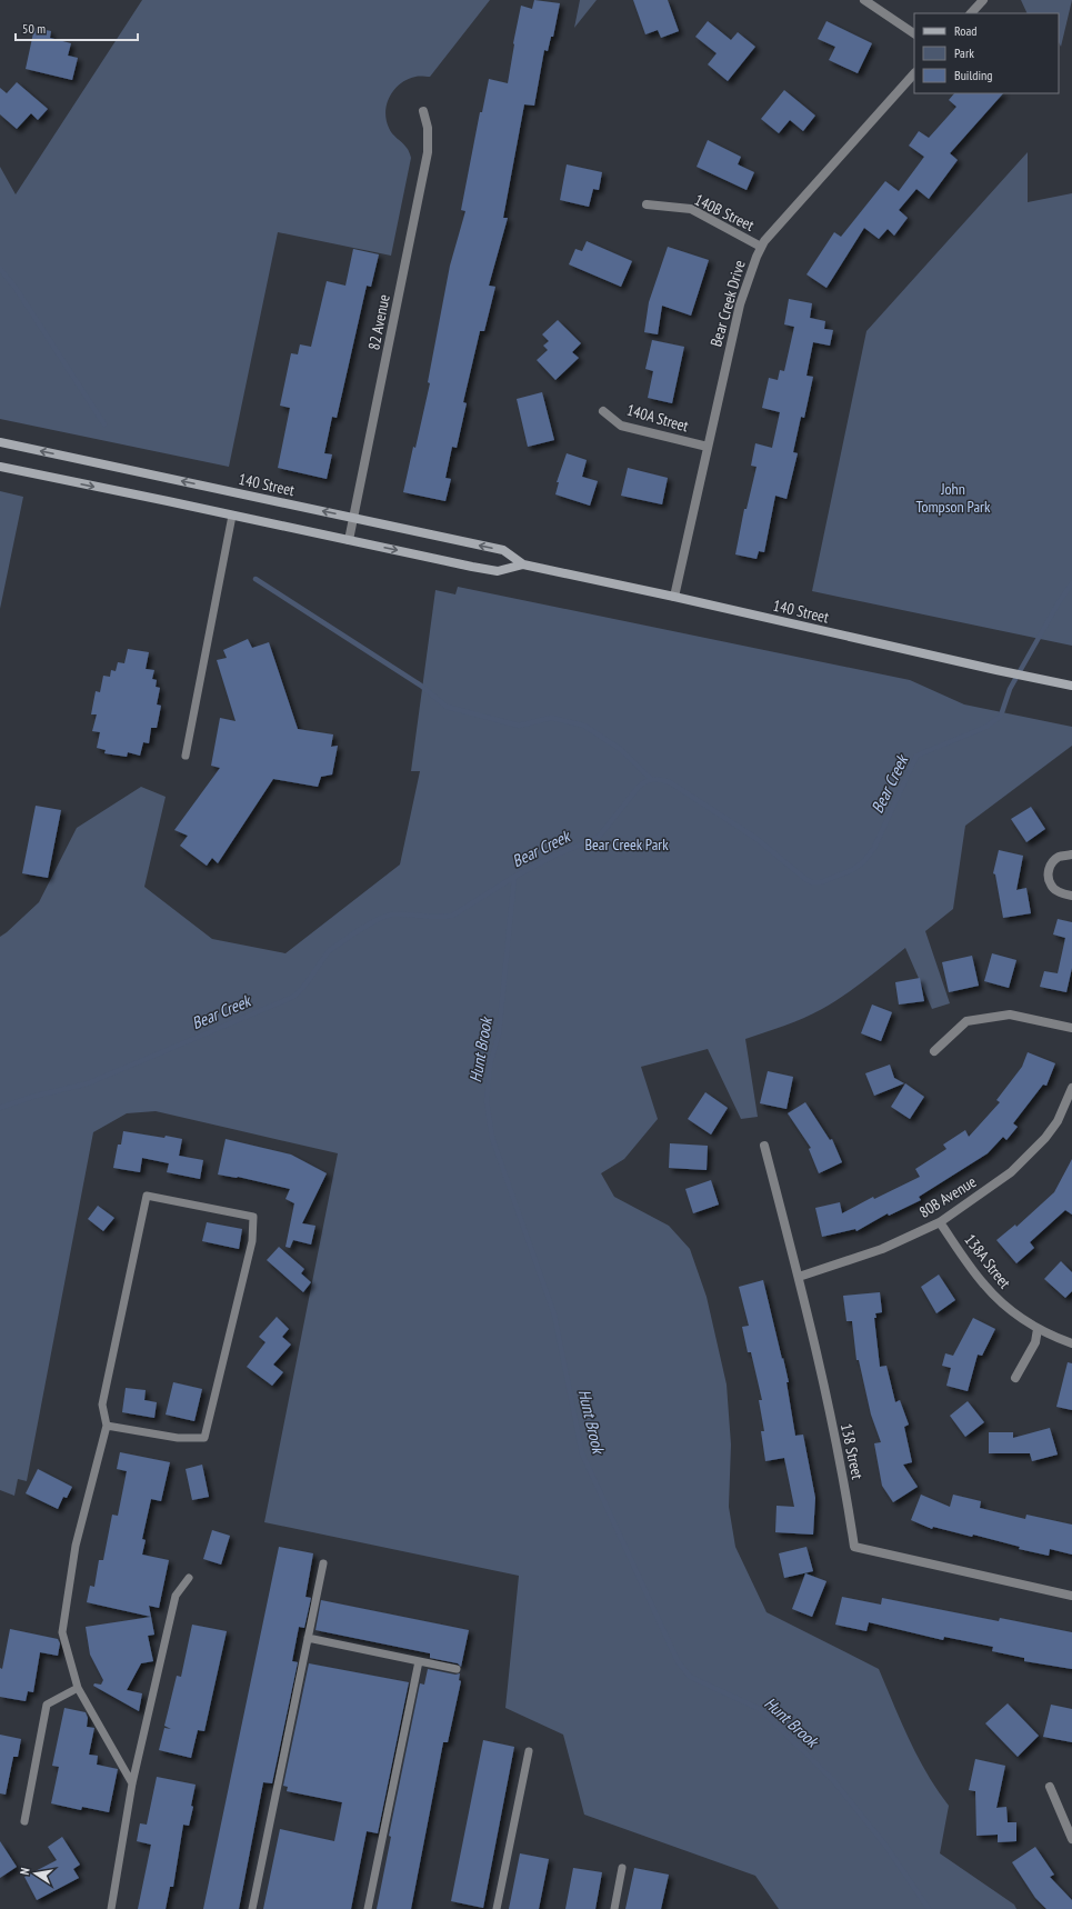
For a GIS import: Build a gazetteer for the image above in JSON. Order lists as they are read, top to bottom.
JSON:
{
  "streets": {
    "main road": ["140 Street"],
    "street": [
      "140B Street",
      "Bear Creek Drive",
      "82 Avenue",
      "140A Street",
      "80B Avenue",
      "138A Street",
      "138 Street"
    ]
  },
  "crossings": [
    ["140B Street", "Bear Creek Drive"],
    ["Bear Creek Drive", "140A Street"],
    ["Bear Creek Drive", "140 Street"],
    ["82 Avenue", "140 Street"],
    ["80B Avenue", "138A Street"],
    ["80B Avenue", "138 Street"]
  ],
  "water": ["Bear Creek", "Hunt Brook"],
  "parks": ["John Tompson Park", "Bear Creek Park"],
  "legend": ["Road", "Park", "Building"],
  "scale_bar": "50 m",
  "north": "left"
}
